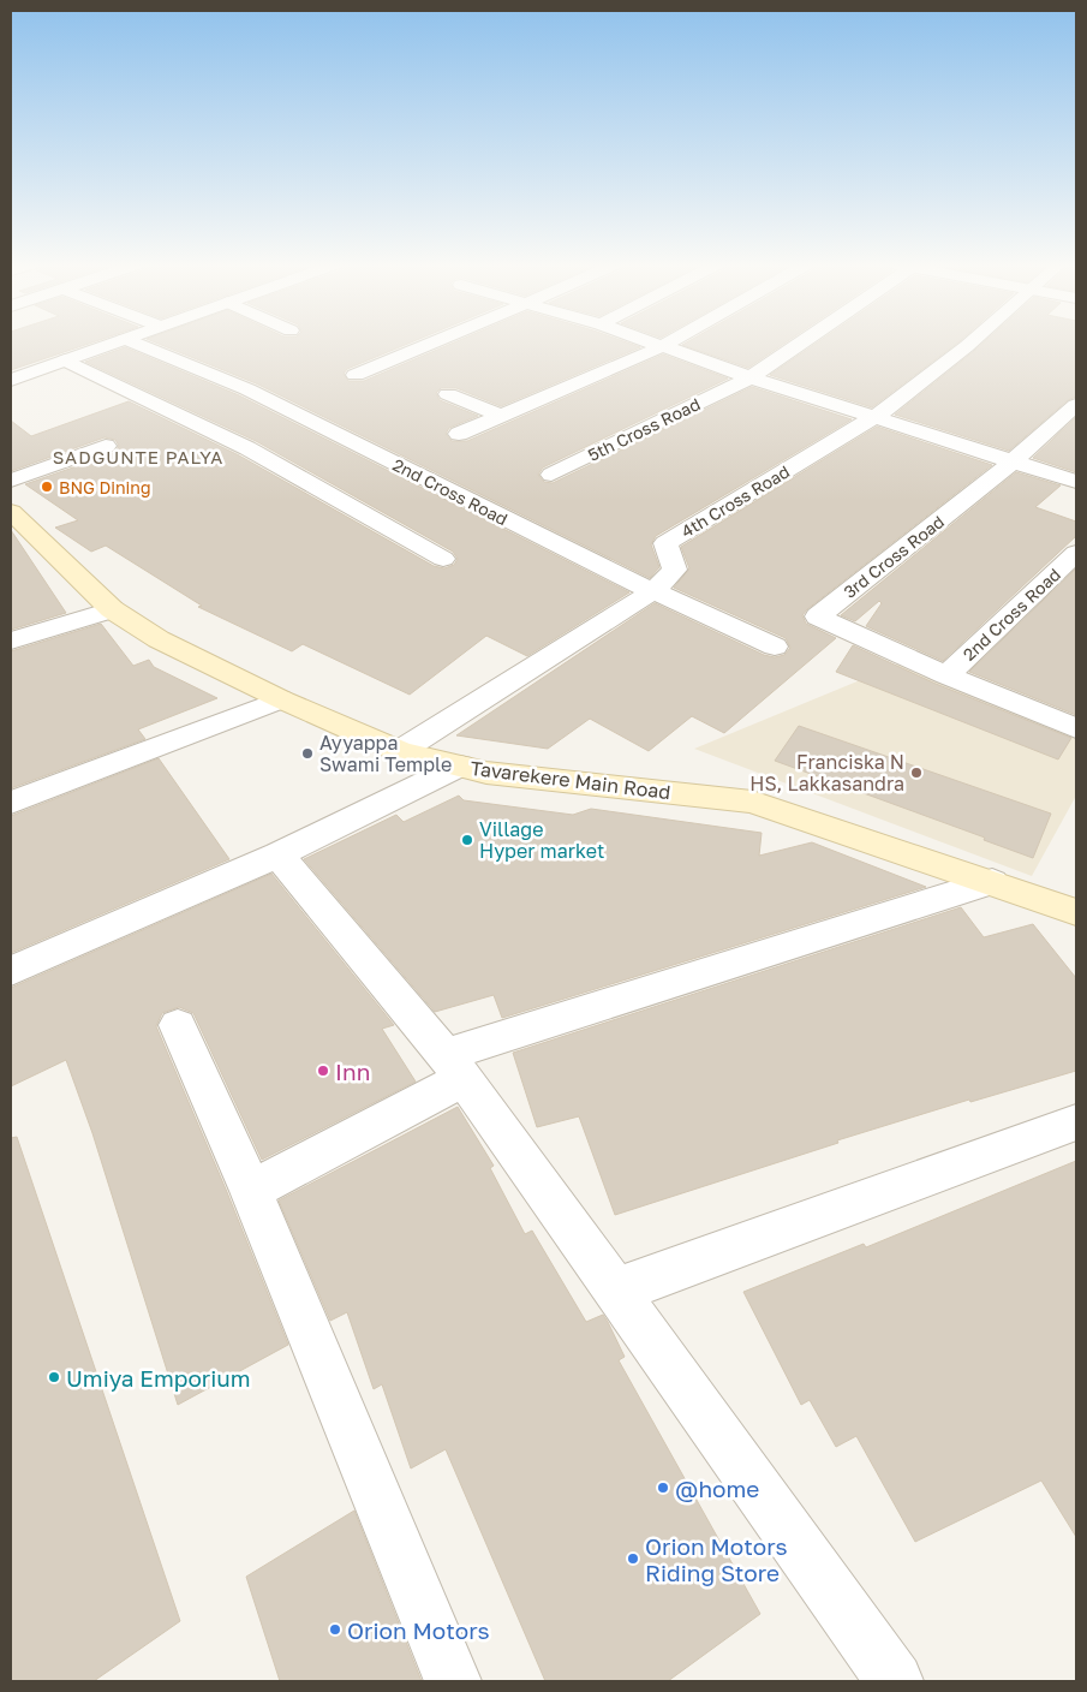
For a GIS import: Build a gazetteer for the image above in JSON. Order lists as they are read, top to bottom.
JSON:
{
  "streets": {
    "main road": ["Tavarekere Main Road"],
    "street": [
      "5th Cross Road",
      "2nd Cross Road",
      "4th Cross Road",
      "3rd Cross Road"
    ]
  },
  "crossings": [
    ["2nd Cross Road", "4th Cross Road"],
    ["2nd Cross Road", "3rd Cross Road"],
    ["4th Cross Road", "Tavarekere Main Road"]
  ],
  "districts": ["SADGUNTE PALYA"],
  "places": [
    "BNG Dining",
    "Ayyappa Swami Temple",
    "Franciska N HS, Lakkasandra",
    "Village Hyper market",
    "Inn",
    "Umiya Emporium",
    "@home",
    "Orion Motors Riding Store",
    "Orion Motors"
  ]
}
